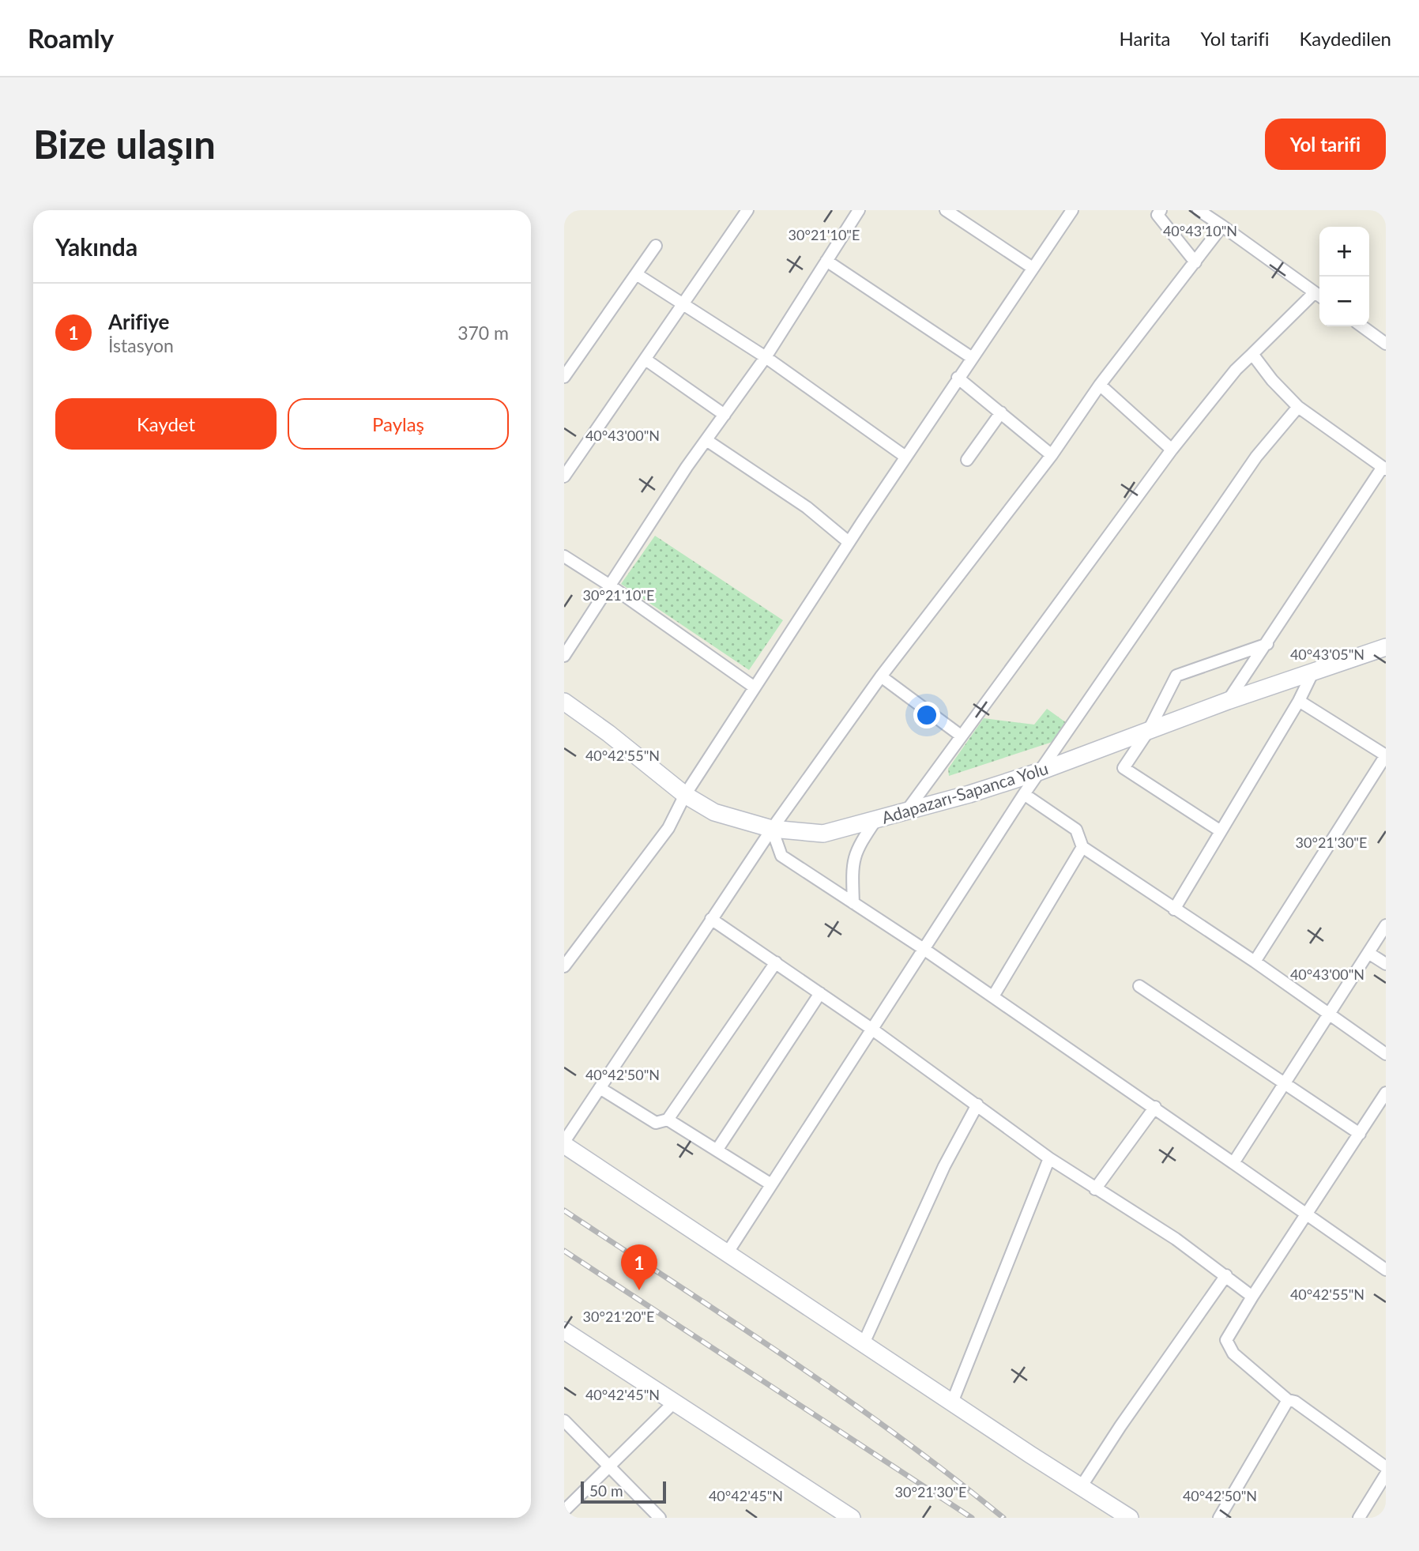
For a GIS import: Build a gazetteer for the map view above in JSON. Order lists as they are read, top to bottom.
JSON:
{
  "streets": {
    "street": ["Adapazarı-Sapanca Yolu"]
  },
  "scale_bar": "50 m",
  "page": {
    "header": "Roamly",
    "nav": ["Harita", "Yol tarifi", "Kaydedilen"],
    "buttons": [
      "Yol tarifi",
      ["Kaydet", "Paylaş"]
    ],
    "title": "Bize ulaşın",
    "heading": "Yakında",
    "map_buttons": ["+", "−"],
    "list": [
      {
        "mark": "1",
        "name": "Arifiye",
        "note": "İstasyon",
        "value": "370 m"
      }
    ],
    "pins": "1",
    "scale": "50 m"
  },
  "coordinates": [
    "40°43'10\"N",
    "30°21'10\"E",
    "40°43'00\"N",
    "40°43'05\"N",
    "40°42'55\"N",
    "30°21'30\"E",
    "40°42'50\"N",
    "30°21'20\"E",
    "40°42'45\"N"
  ]
}
